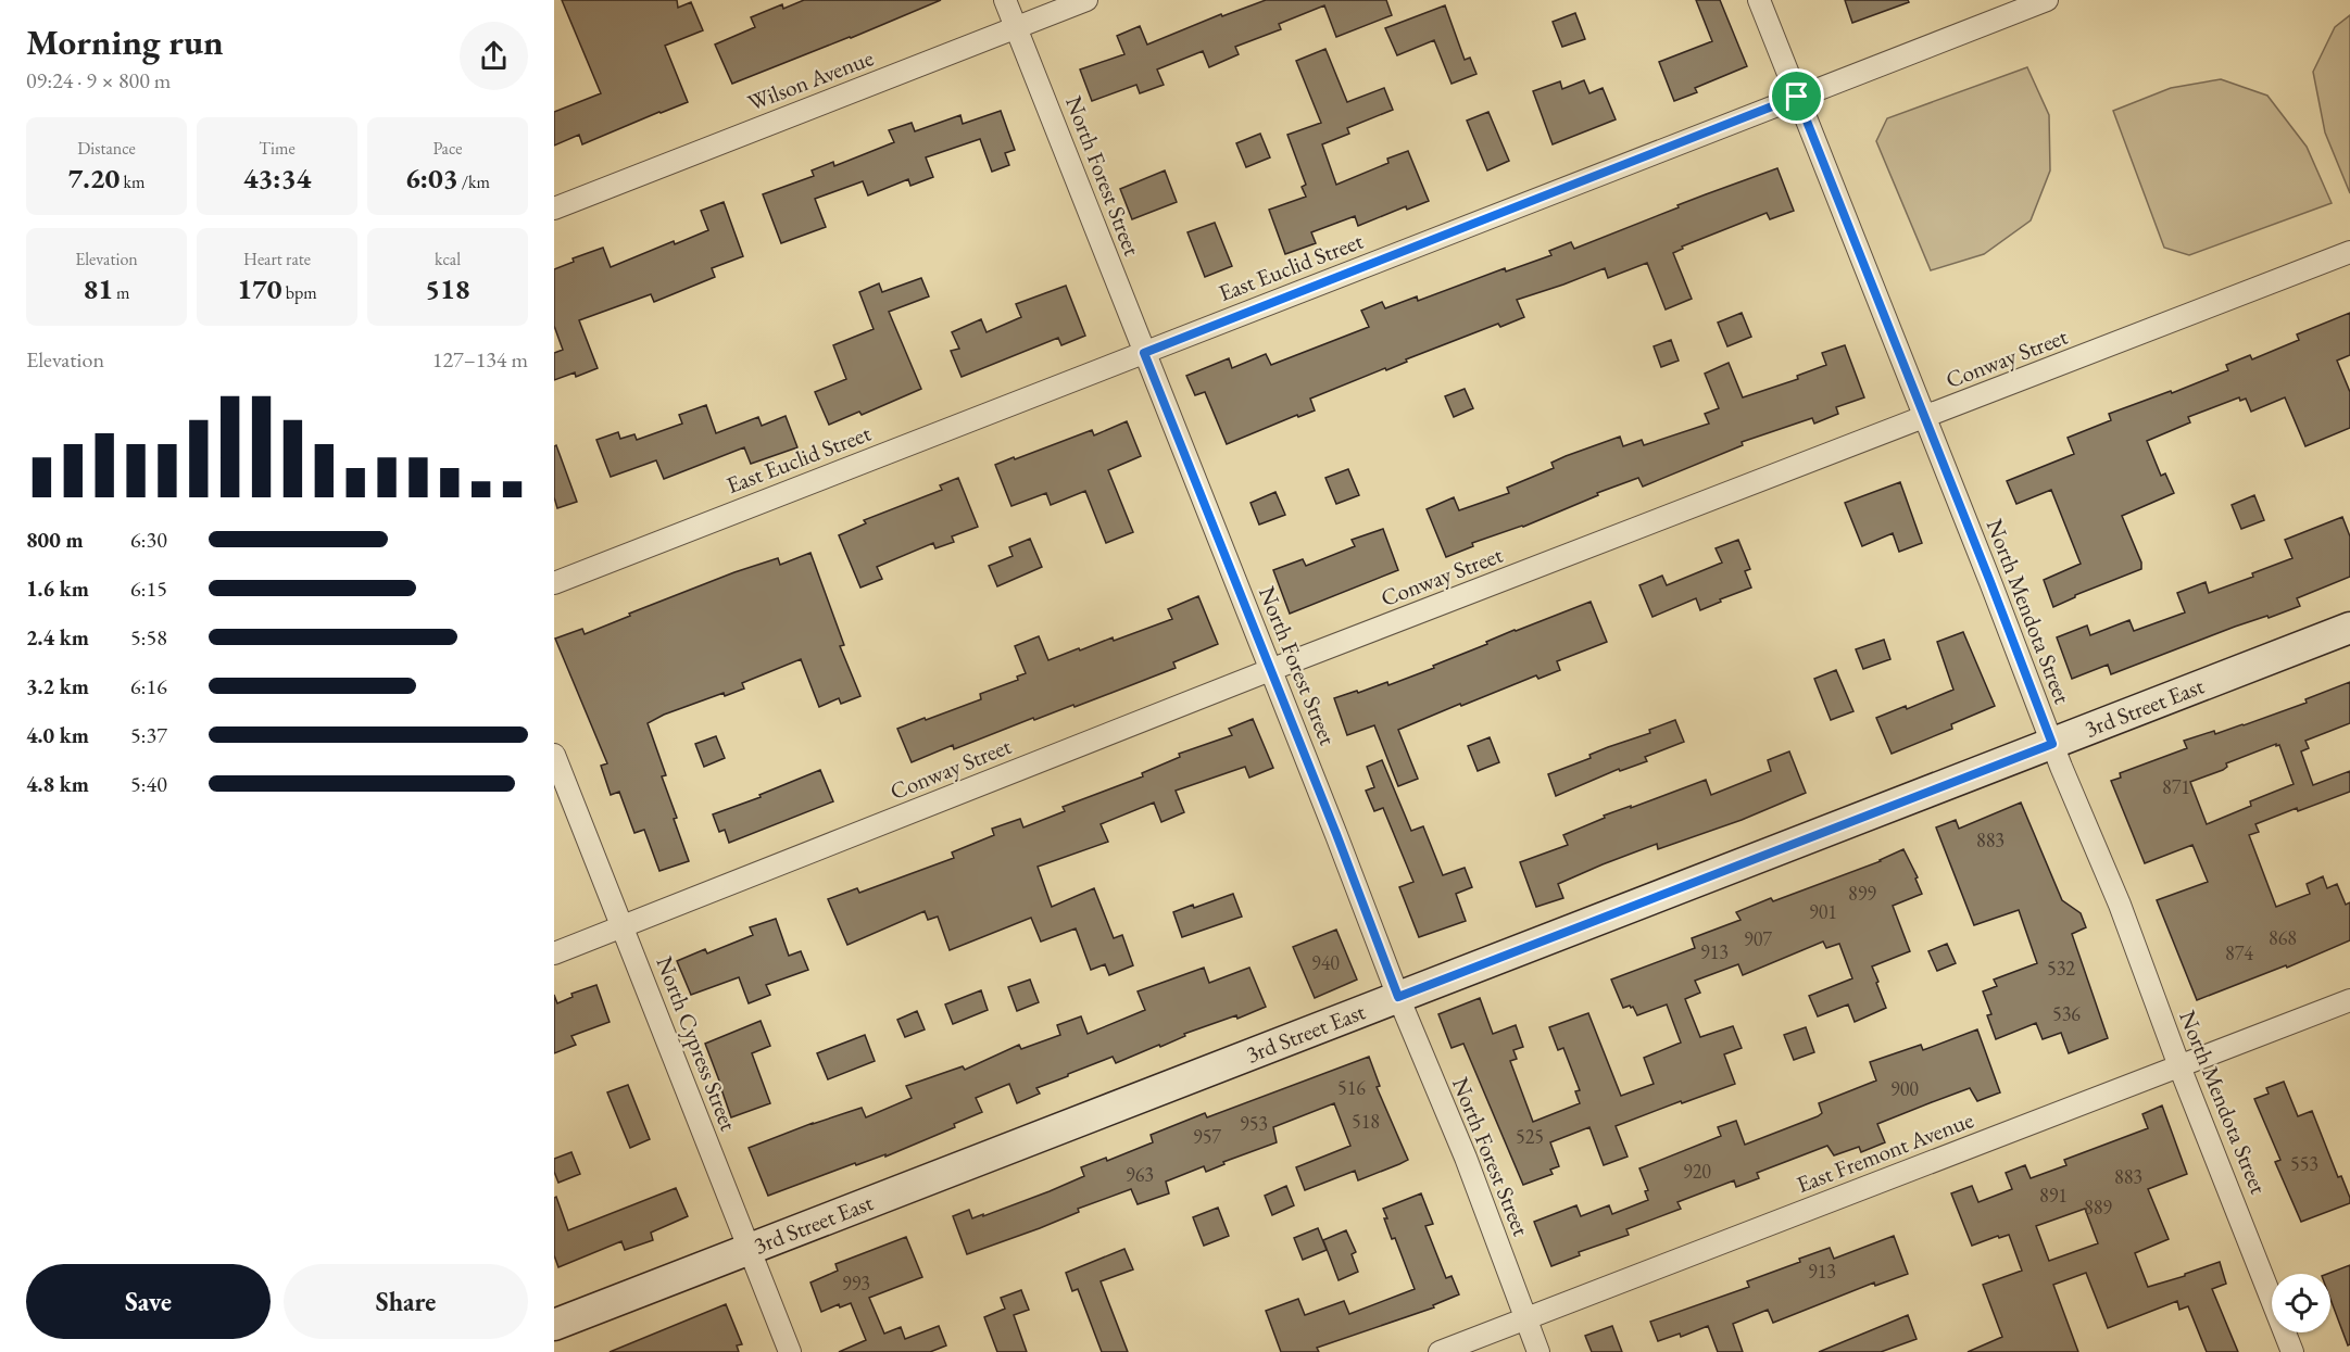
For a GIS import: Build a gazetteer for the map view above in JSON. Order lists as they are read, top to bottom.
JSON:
{
  "streets": {
    "street": [
      "Wilson Avenue",
      "North Forest Street",
      "East Euclid Street",
      "Conway Street",
      "North Mendota Street",
      "3rd Street East",
      "North Cypress Street",
      "East Fremont Avenue"
    ]
  },
  "crossings": [
    ["Wilson Avenue", "North Forest Street"],
    ["North Forest Street", "East Euclid Street"],
    ["North Forest Street", "Conway Street"],
    ["North Forest Street", "3rd Street East"],
    ["North Forest Street", "East Fremont Avenue"],
    ["East Euclid Street", "North Mendota Street"],
    ["Conway Street", "North Mendota Street"],
    ["Conway Street", "North Cypress Street"],
    ["North Mendota Street", "3rd Street East"],
    ["North Mendota Street", "East Fremont Avenue"],
    ["3rd Street East", "North Cypress Street"]
  ],
  "house_numbers": [
    "871",
    "883",
    "899",
    "901",
    "868",
    "907",
    "913",
    "874",
    "940",
    "532",
    "536",
    "516",
    "900",
    "518",
    "953",
    "957",
    "525",
    "553",
    "920",
    "963",
    "883",
    "891",
    "889",
    "913",
    "993"
  ],
  "page": {
    "heading": ["Morning run", "09:24 · 9 × 800 m"],
    "stats": [
      ["Distance", "7.20 km"],
      ["Time", "43:34"],
      ["Pace", "6:03 /km"],
      ["Elevation", "81 m"],
      ["Heart rate", "170 bpm"],
      ["kcal", "518"]
    ],
    "chart": ["Elevation", "127–134 m"],
    "list": [
      {
        "name": "800 m",
        "note": "6:30"
      },
      {
        "name": "1.6 km",
        "note": "6:15"
      },
      {
        "name": "2.4 km",
        "note": "5:58"
      },
      {
        "name": "3.2 km",
        "note": "6:16"
      },
      {
        "name": "4.0 km",
        "note": "5:37"
      },
      {
        "name": "4.8 km",
        "note": "5:40"
      }
    ],
    "buttons": ["Save", "Share"]
  }
}
